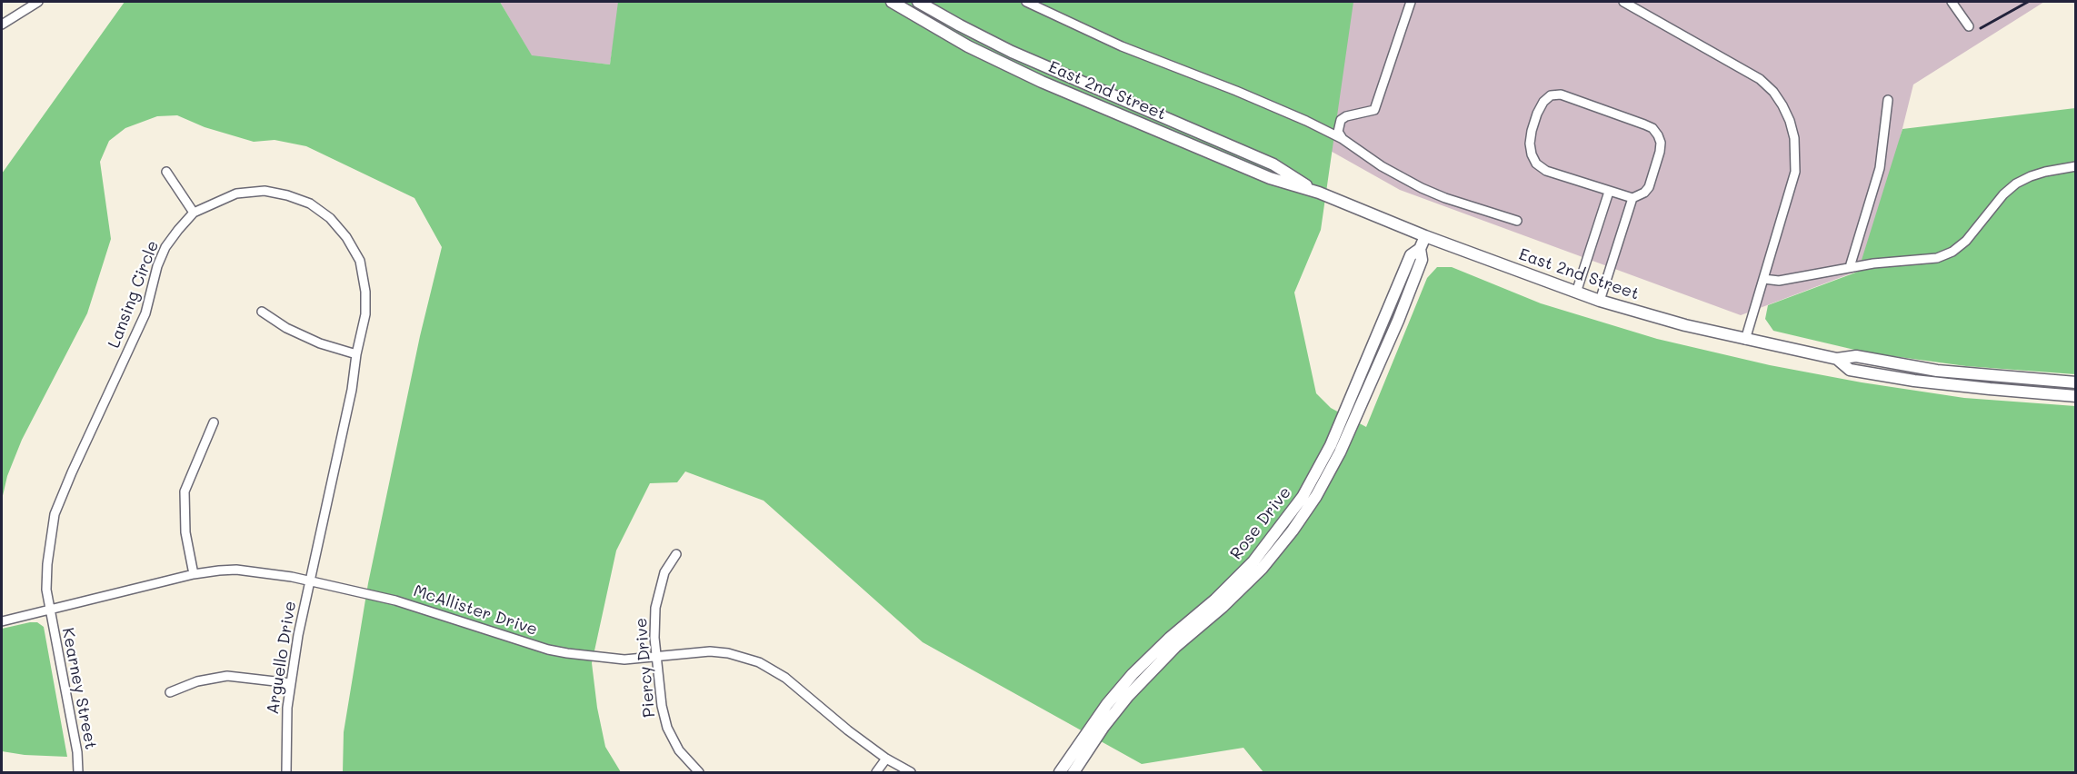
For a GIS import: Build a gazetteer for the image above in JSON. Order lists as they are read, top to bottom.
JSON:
{
  "streets": {
    "main road": ["East 2nd Street", "Rose Drive"],
    "street": [
      "Lansing Circle",
      "McAllister Drive",
      "Arguello Drive",
      "Piercy Drive",
      "Kearney Street"
    ]
  },
  "crossings": [
    ["East 2nd Street", "Rose Drive"],
    ["Lansing Circle", "McAllister Drive"],
    ["Lansing Circle", "Arguello Drive"],
    ["Lansing Circle", "Kearney Street"],
    ["McAllister Drive", "Arguello Drive"],
    ["McAllister Drive", "Piercy Drive"],
    ["McAllister Drive", "Kearney Street"]
  ]
}
